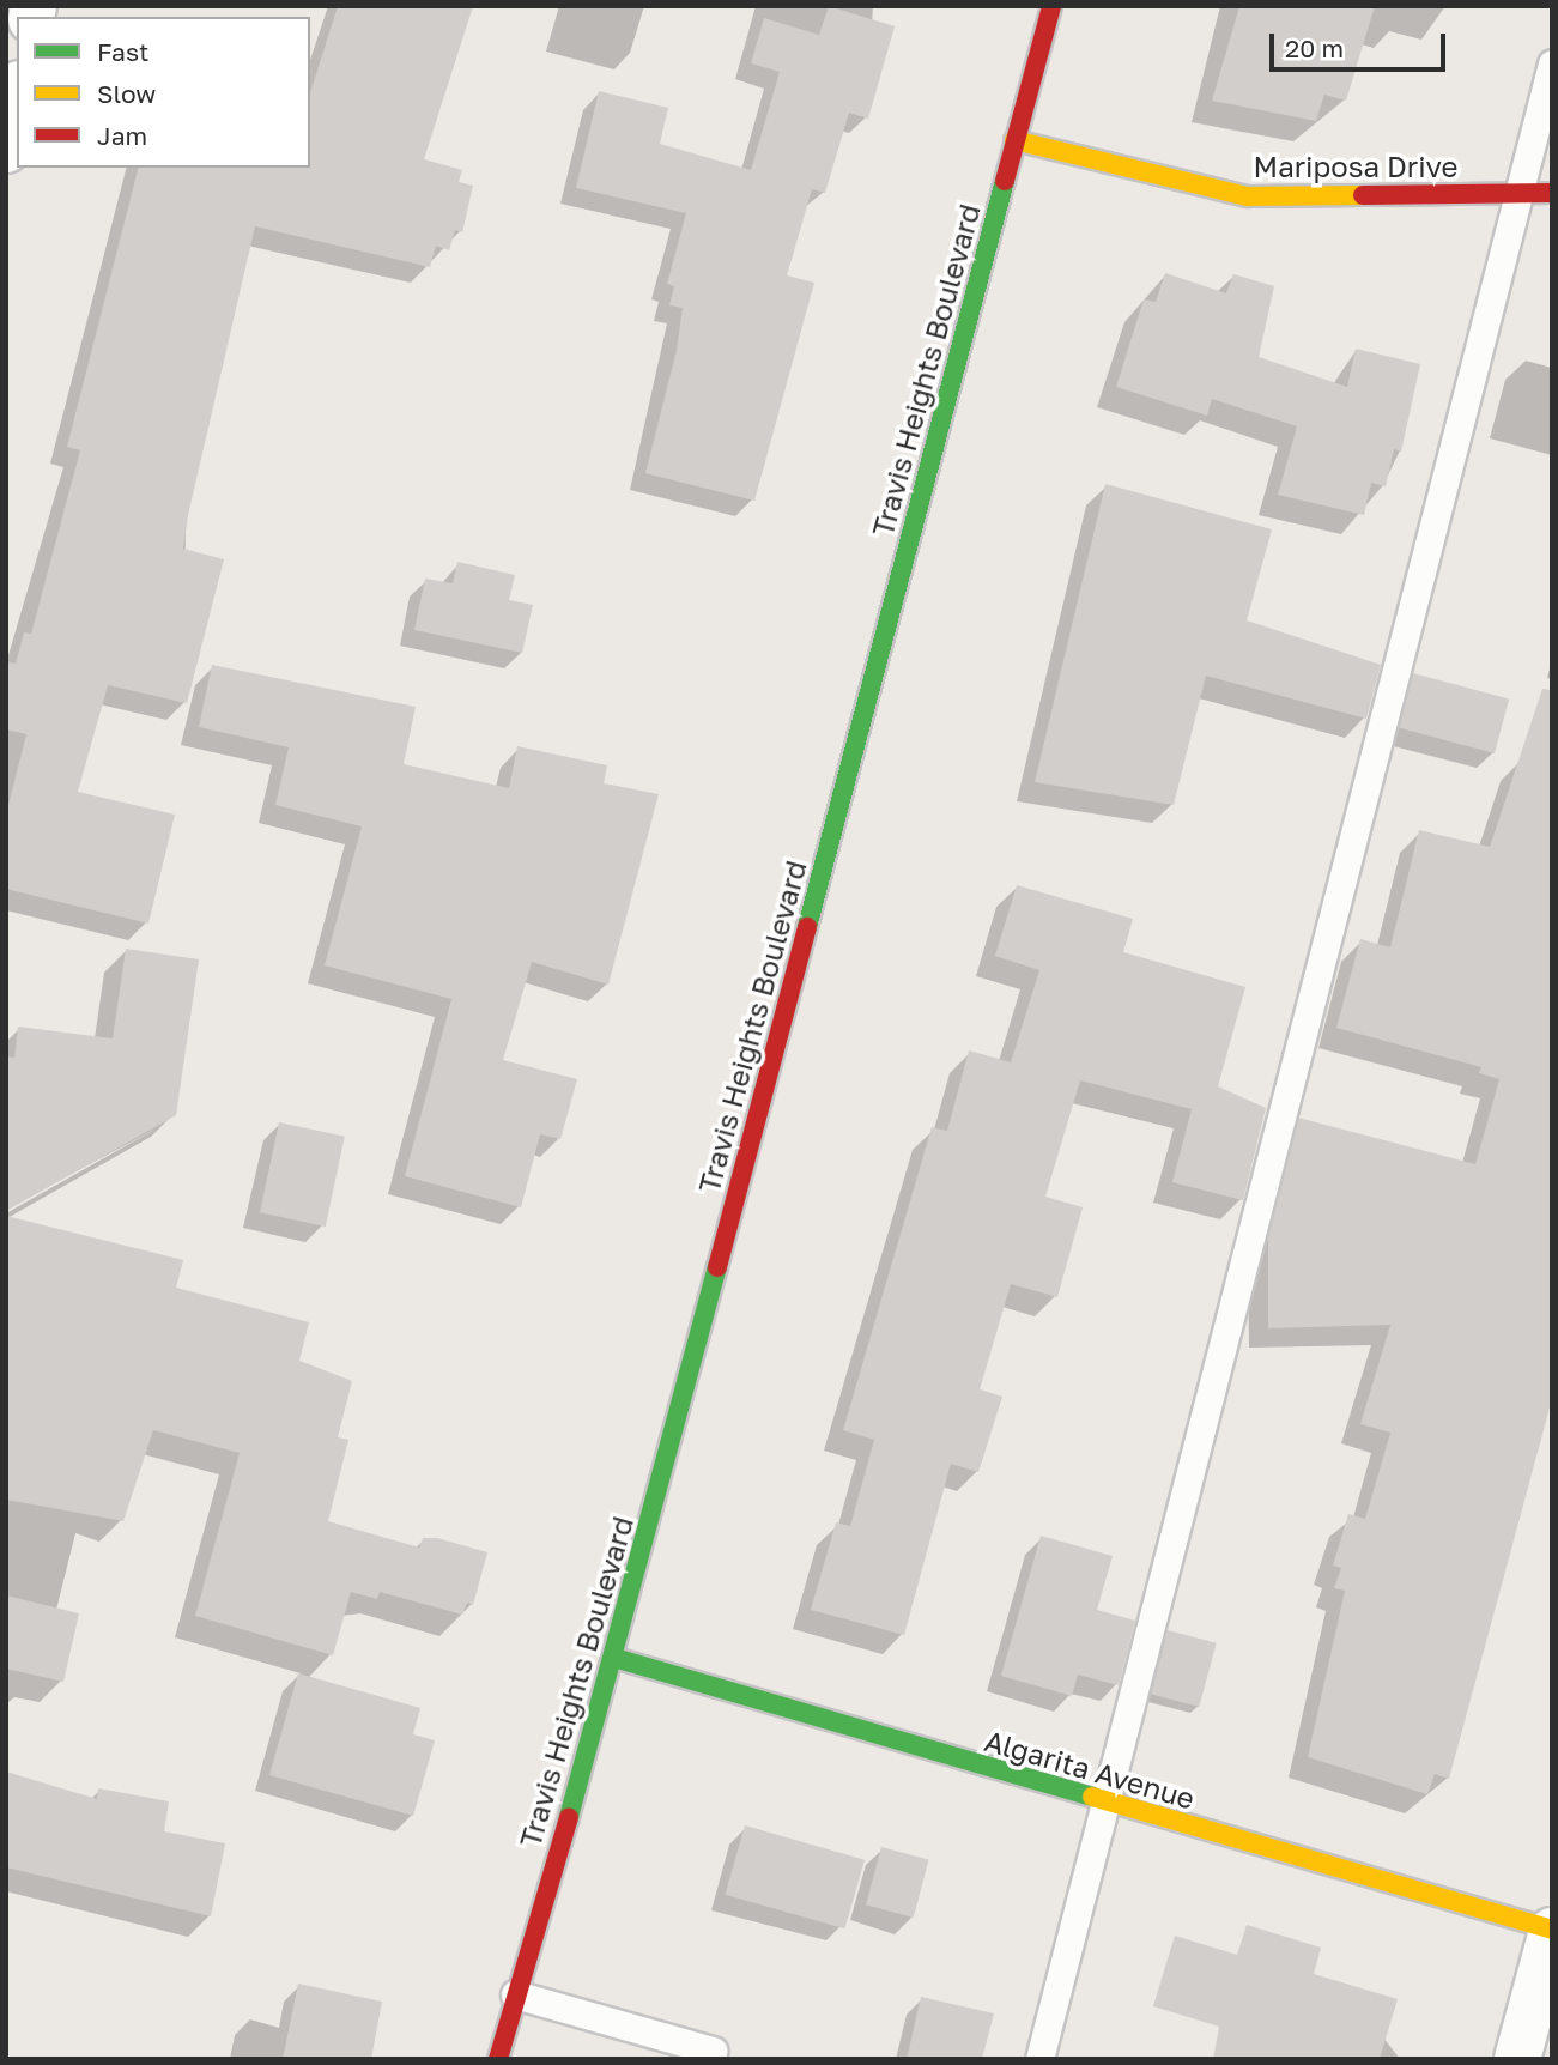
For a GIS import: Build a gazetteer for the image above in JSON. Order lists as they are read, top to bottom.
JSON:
{
  "streets": {
    "street": ["Mariposa Drive", "Travis Heights Boulevard", "Algarita Avenue"]
  },
  "crossings": [
    ["Mariposa Drive", "Travis Heights Boulevard"],
    ["Travis Heights Boulevard", "Algarita Avenue"]
  ],
  "legend": ["Fast", "Slow", "Jam"],
  "scale_bar": "20 m"
}
